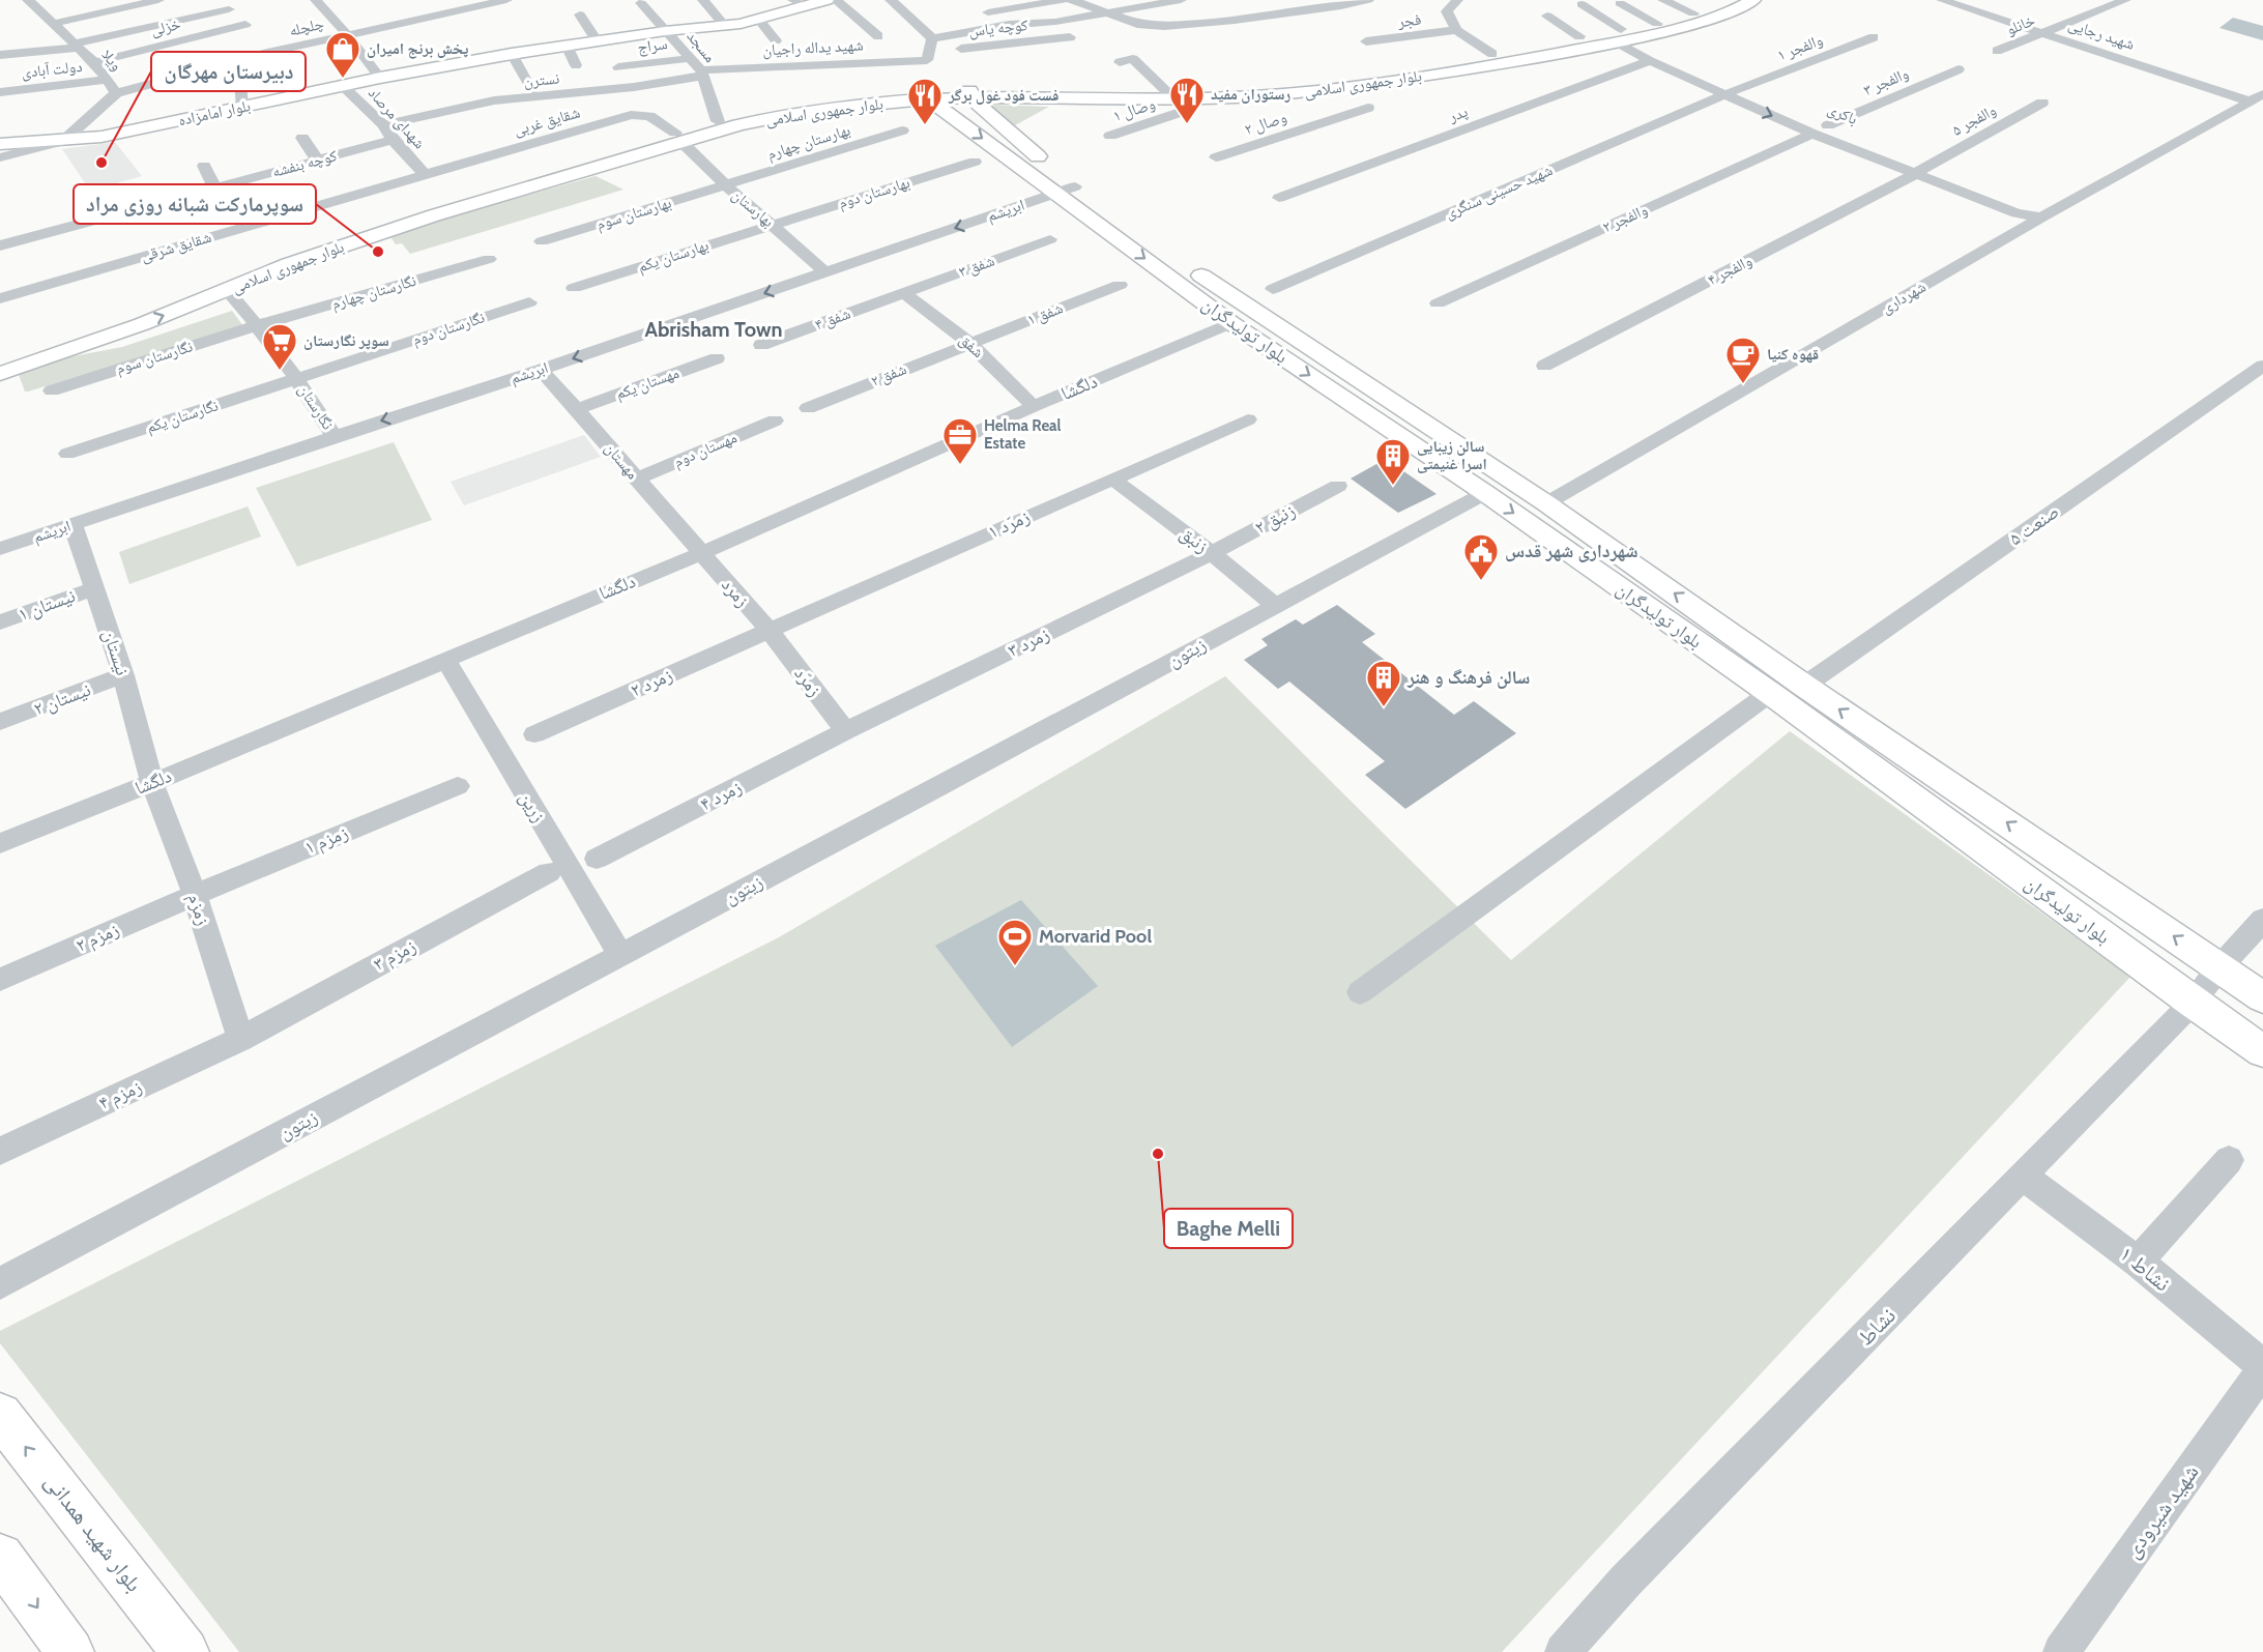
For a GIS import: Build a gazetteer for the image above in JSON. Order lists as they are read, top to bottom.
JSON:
{
  "streets": {
    "main road": [
      "بلوار جمهوری اسلامی",
      "بلوار امامزاده",
      "بلوار تولیدگران",
      "بلوار شهید همدانی"
    ],
    "street": [
      "فجر",
      "خانلو",
      "خزلی",
      "چلچله",
      "کوچه یاس",
      "شهید رجایی",
      "سراج",
      "مسجد",
      "شهید یداله راجیان",
      "والفجر ۱",
      "ویلا",
      "دولت آبادی",
      "نسترن",
      "والفجر ۳",
      "وصال ۱",
      "پدر",
      "باکری",
      "شهدای مرصاد",
      "والفجر ۵",
      "شقایق غربی",
      "وصال ۲",
      "بهارستان چهارم",
      "کوچه بنفشه",
      "شهید حسینی سنگری",
      "بهارستان دوم",
      "بهارستان",
      "ابریشم",
      "بهارستان سوم",
      "والفجر ۲",
      "شقایق شرقی",
      "بهارستان یکم",
      "شفق ۳",
      "والفجر ۴",
      "نگارستان چهارم",
      "شهرداری",
      "شفق ۱",
      "شفق ۴",
      "نگارستان دوم",
      "شفق",
      "نگارستان سوم",
      "شفق ۲",
      "مهستان یکم",
      "دلگشا",
      "نگارستان",
      "نگارستان یکم",
      "مهستان دوم",
      "مهستان",
      "زنبق ۲",
      "زمرّد ۱",
      "صنعت ۵",
      "زنبق",
      "زمرد",
      "نیستان ۱",
      "زمرد ۳",
      "نیستان",
      "زیتون",
      "زمرّد",
      "زمرد ۲",
      "نیستان ۲",
      "زمرد ۴",
      "زرین",
      "زمزم ۱",
      "زمزم",
      "زمزم ۲",
      "زمزم ۳",
      "زمزم ۴",
      "نشاط ۱",
      "نشاط",
      "شهید شیرودی"
    ]
  },
  "crossings": [
    ["خانلو", "شهید رجایی"],
    ["خزلی", "ویلا"],
    ["چلچله", "ویلا"],
    ["کوچه یاس", "شهید یداله راجیان"],
    ["شهید رجایی", "شهرداری"],
    ["سراج", "مسجد"],
    ["مسجد", "شهید یداله راجیان"],
    ["مسجد", "نسترن"],
    ["مسجد", "بلوار جمهوری اسلامی"],
    ["مسجد", "بلوار امامزاده"],
    ["شهید یداله راجیان", "نسترن"],
    ["والفجر ۱", "باکری"],
    ["والفجر ۱", "شهید حسینی سنگری"],
    ["ویلا", "دولت آبادی"],
    ["ویلا", "بلوار امامزاده"],
    ["نسترن", "شهدای مرصاد"],
    ["والفجر ۳", "باکری"],
    ["بلوار جمهوری اسلامی", "وصال ۱"],
    ["بلوار جمهوری اسلامی", "پدر"],
    ["بلوار جمهوری اسلامی", "شقایق غربی"],
    ["بلوار جمهوری اسلامی", "وصال ۲"],
    ["بلوار جمهوری اسلامی", "بهارستان"],
    ["بلوار جمهوری اسلامی", "بلوار تولیدگران"],
    ["بلوار جمهوری اسلامی", "نگارستان"],
    ["بلوار امامزاده", "شهدای مرصاد"],
    ["باکری", "والفجر ۵"],
    ["باکری", "شهید حسینی سنگری"],
    ["باکری", "والفجر ۴"],
    ["شهدای مرصاد", "شقایق غربی"],
    ["شهدای مرصاد", "کوچه بنفشه"],
    ["شهدای مرصاد", "شقایق شرقی"],
    ["والفجر ۵", "والفجر ۴"],
    ["شقایق غربی", "بهارستان"],
    ["شقایق غربی", "شقایق شرقی"],
    ["بهارستان چهارم", "بهارستان"],
    ["بهارستان چهارم", "بهارستان سوم"],
    ["بهارستان دوم", "بهارستان"],
    ["بهارستان دوم", "بهارستان یکم"],
    ["بهارستان", "ابریشم"],
    ["بهارستان", "بهارستان سوم"],
    ["بهارستان", "بهارستان یکم"],
    ["ابریشم", "بلوار تولیدگران"],
    ["ابریشم", "نگارستان"],
    ["ابریشم", "مهستان"],
    ["ابریشم", "نیستان"],
    ["شفق ۳", "شفق ۴"],
    ["شفق ۳", "شفق"],
    ["نگارستان چهارم", "نگارستان سوم"],
    ["نگارستان چهارم", "نگارستان"],
    ["شهرداری", "بلوار تولیدگران"],
    ["شفق ۱", "شفق"],
    ["شفق ۱", "شفق ۲"],
    ["شفق ۴", "شفق"],
    ["نگارستان دوم", "نگارستان"],
    ["نگارستان دوم", "نگارستان یکم"],
    ["بلوار تولیدگران", "دلگشا"],
    ["بلوار تولیدگران", "صنعت ۵"],
    ["بلوار تولیدگران", "زیتون"],
    ["بلوار تولیدگران", "نشاط"],
    ["شفق", "شفق ۲"],
    ["شفق", "دلگشا"],
    ["نگارستان سوم", "نگارستان"],
    ["مهستان یکم", "مهستان"],
    ["دلگشا", "مهستان"],
    ["دلگشا", "زمرد"],
    ["دلگشا", "نیستان"],
    ["دلگشا", "زرین"],
    ["دلگشا", "زمزم"],
    ["نگارستان", "نگارستان یکم"],
    ["مهستان دوم", "مهستان"],
    ["مهستان", "زمرد"],
    ["زنبق ۲", "زنبق"],
    ["زنبق ۲", "زمرد ۳"],
    ["زمرّد ۱", "زنبق"],
    ["زمرّد ۱", "زمرد"],
    ["زمرّد ۱", "زمرّد"],
    ["زمرّد ۱", "زمرد ۲"],
    ["زنبق", "زمرد ۳"],
    ["زنبق", "زیتون"],
    ["زمرد", "زمرّد"],
    ["زمرد", "زمرد ۲"],
    ["نیستان ۱", "نیستان"],
    ["زمرد ۳", "زمرّد"],
    ["زمرد ۳", "زمرد ۴"],
    ["نیستان", "نیستان ۲"],
    ["نیستان", "زمزم"],
    ["زیتون", "زرین"],
    ["زمرّد", "زمرد ۲"],
    ["زمرّد", "زمرد ۴"],
    ["زمزم ۱", "زمزم"],
    ["زمزم ۱", "زمزم ۲"],
    ["زمزم", "زمزم ۲"],
    ["زمزم", "زمزم ۳"],
    ["زمزم", "زمزم ۴"],
    ["زمزم ۳", "زمزم ۴"],
    ["نشاط ۱", "نشاط"],
    ["نشاط ۱", "شهید شیرودی"]
  ],
  "one_way": ["ابریشم"],
  "districts": ["Abrisham Town"],
  "places": {
    "shop": ["پخش برنج امیران"],
    "restaurant": ["رستوران مفید", "فست فود غول برگر"],
    "other": ["دبیرستان مهرگان", "سوپرمارکت شبانه روزی مراد", "Baghe Melli"],
    "supermarket": ["سوپر نگارستان"],
    "cafe": ["قهوه کنیا"],
    "office": ["Helma Real Estate"],
    "building": ["سالن زیبایی اسرا غنیمتی", "سالن فرهنگ و هنر"],
    "public building": ["شهرداری شهر قدس"],
    "sports": ["Morvarid Pool"]
  }
}
